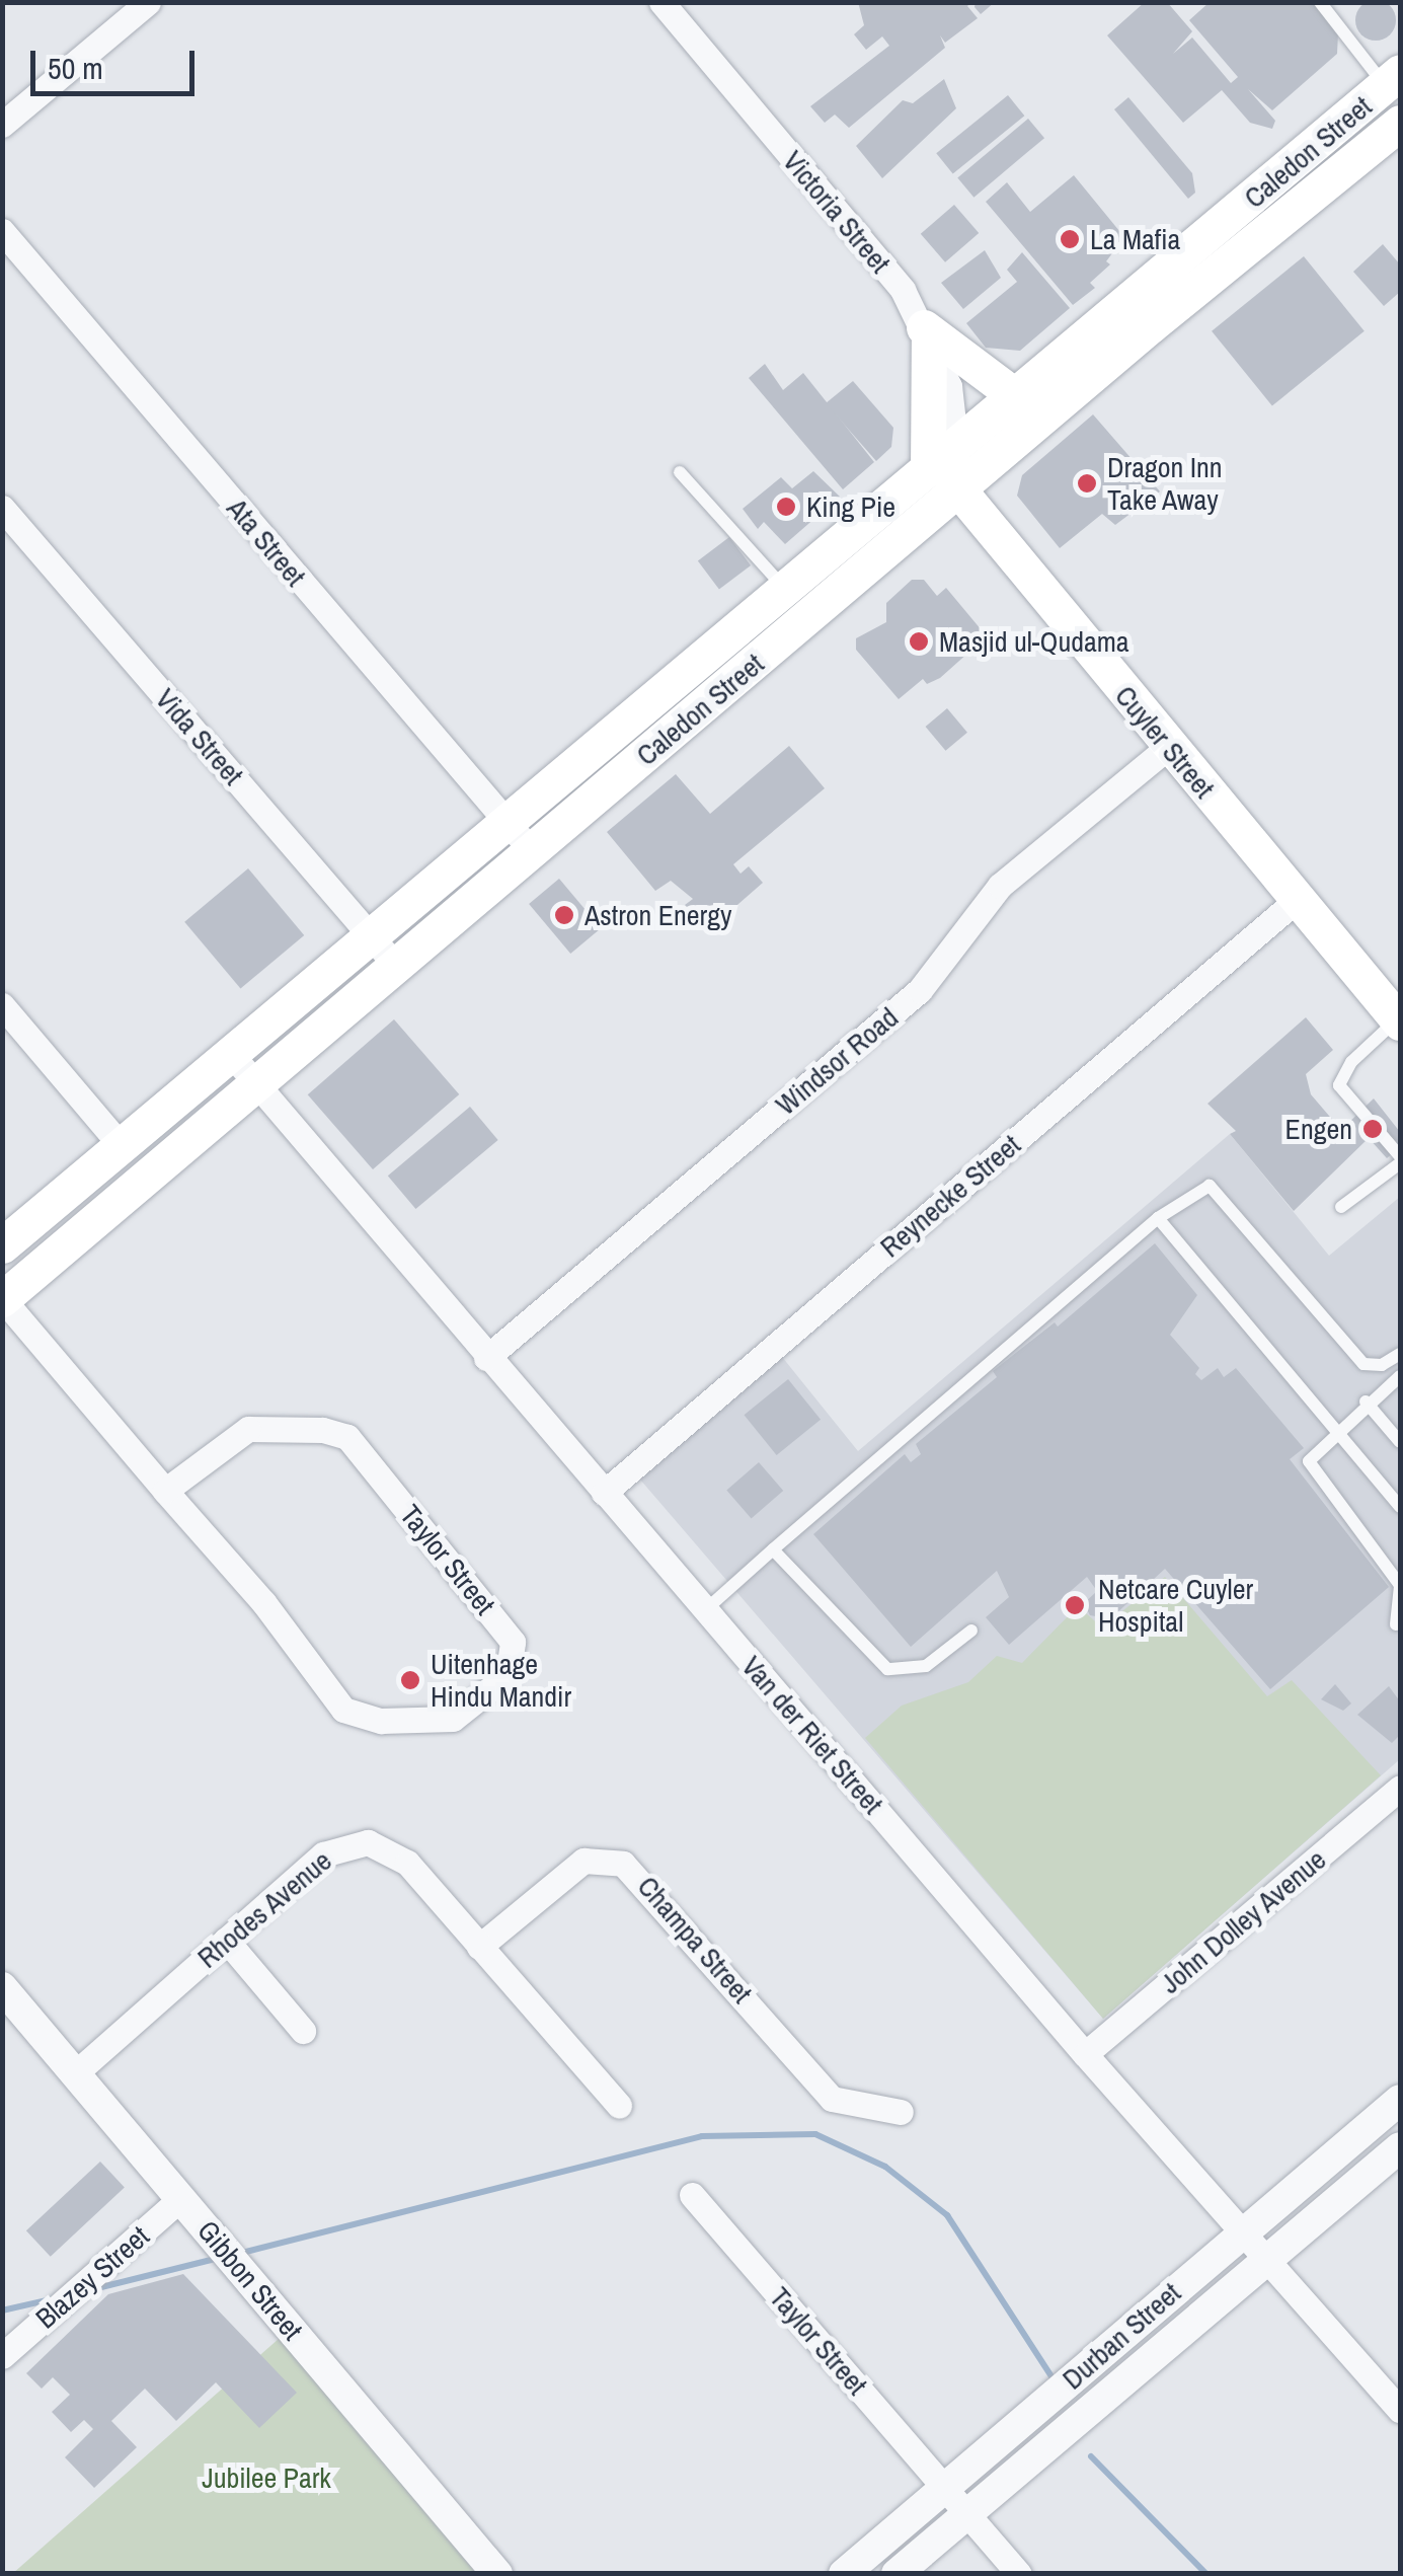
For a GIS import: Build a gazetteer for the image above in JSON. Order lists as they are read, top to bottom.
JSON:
{
  "streets": {
    "main road": ["Caledon Street", "Cuyler Street"],
    "street": [
      "Victoria Street",
      "Ata Street",
      "Vida Street",
      "Windsor Road",
      "Reynecke Street",
      "Taylor Street",
      "Van der Riet Street",
      "Rhodes Avenue",
      "John Dolley Avenue",
      "Champa Street",
      "Blazey Street",
      "Gibbon Street",
      "Durban Street"
    ]
  },
  "crossings": [
    ["Caledon Street", "Ata Street"],
    ["Caledon Street", "Vida Street"],
    ["Caledon Street", "Cuyler Street"],
    ["Caledon Street", "Taylor Street"],
    ["Caledon Street", "Van der Riet Street"],
    ["Cuyler Street", "Windsor Road"],
    ["Cuyler Street", "Reynecke Street"],
    ["Windsor Road", "Van der Riet Street"],
    ["Reynecke Street", "Van der Riet Street"],
    ["Taylor Street", "Durban Street"],
    ["Van der Riet Street", "John Dolley Avenue"],
    ["Van der Riet Street", "Durban Street"],
    ["Rhodes Avenue", "Champa Street"],
    ["Rhodes Avenue", "Gibbon Street"],
    ["Blazey Street", "Gibbon Street"]
  ],
  "parks": ["Jubilee Park"],
  "places": [
    "La Mafia",
    "Dragon Inn Take Away",
    "King Pie",
    "Masjid ul-Qudama",
    "Astron Energy",
    "Engen",
    "Netcare Cuyler Hospital",
    "Uitenhage Hindu Mandir"
  ],
  "scale_bar": "50 m"
}
